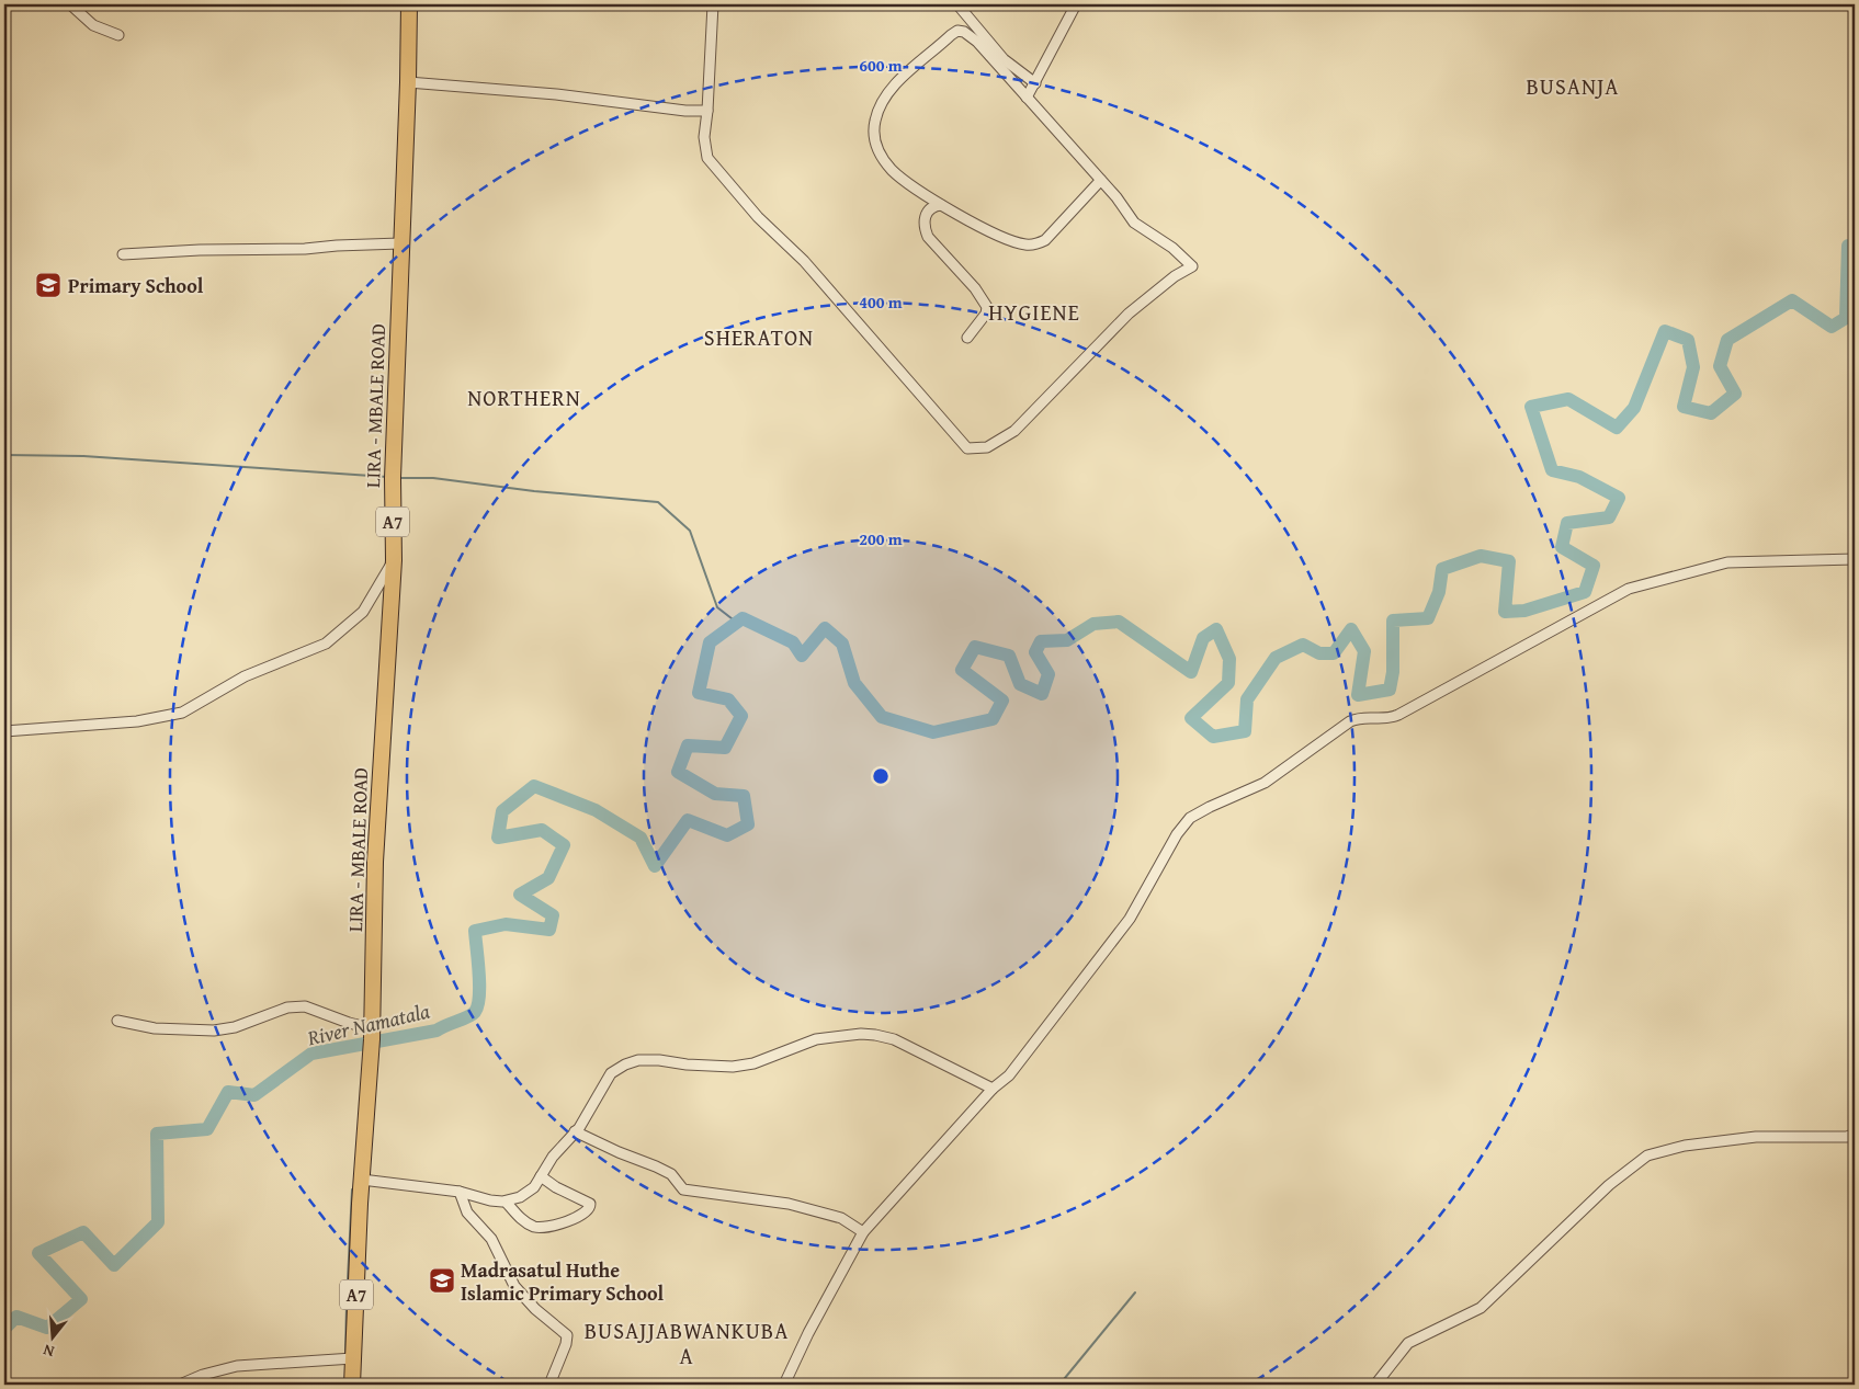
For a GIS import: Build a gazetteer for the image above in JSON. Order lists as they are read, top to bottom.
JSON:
{
  "streets": {
    "main road": ["LIRA - MBALE ROAD", "A7"]
  },
  "crossings": [
    ["LIRA - MBALE ROAD", "A7"]
  ],
  "districts": [
    "BUSANJA",
    "HYGIENE",
    "SHERATON",
    "NORTHERN",
    "BUSAJJABWANKUBA A"
  ],
  "water": ["River Namatala"],
  "places": {
    "school or university": ["Primary School", "Madrasatul Huthe Islamic Primary School"]
  },
  "north": "bottom",
  "rings": ["600 m", "400 m", "200 m"]
}
